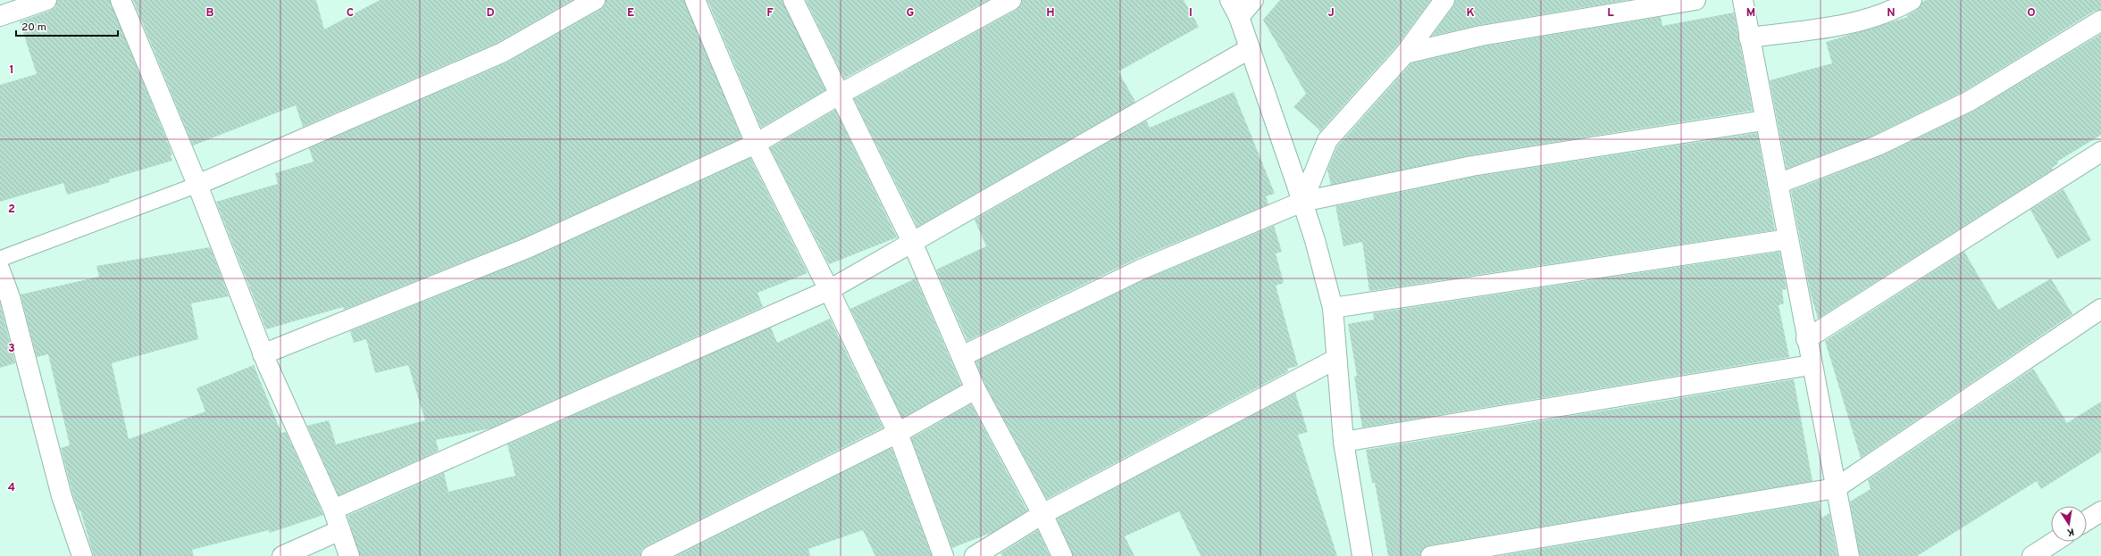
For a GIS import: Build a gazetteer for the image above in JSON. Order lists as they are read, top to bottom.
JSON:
{
  "scale_bar": "20 m",
  "north": "bottom",
  "grid": {
    "columns": [
      "B",
      "C",
      "D",
      "E",
      "F",
      "G",
      "H",
      "I",
      "J",
      "K",
      "L",
      "M",
      "N",
      "O"
    ],
    "rows": [
      "1",
      "2",
      "3",
      "4"
    ]
  }
}
